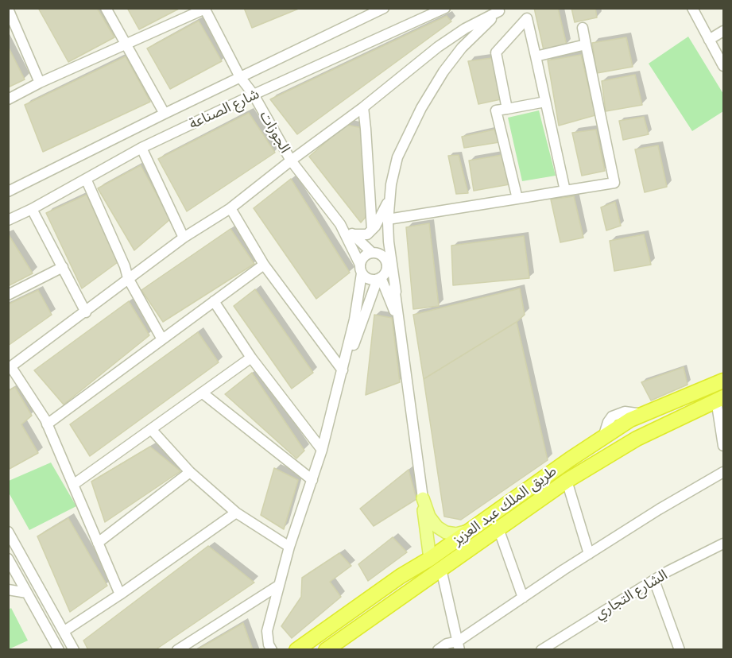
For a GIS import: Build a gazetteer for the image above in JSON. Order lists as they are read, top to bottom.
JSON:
{
  "streets": {
    "highway": ["طريق الملك عبد العزيز"],
    "street": ["شارع الصناعة", "الجوزات", "الشارع التجاري"]
  },
  "crossings": [
    ["شارع الصناعة", "الجوزات"]
  ]
}
